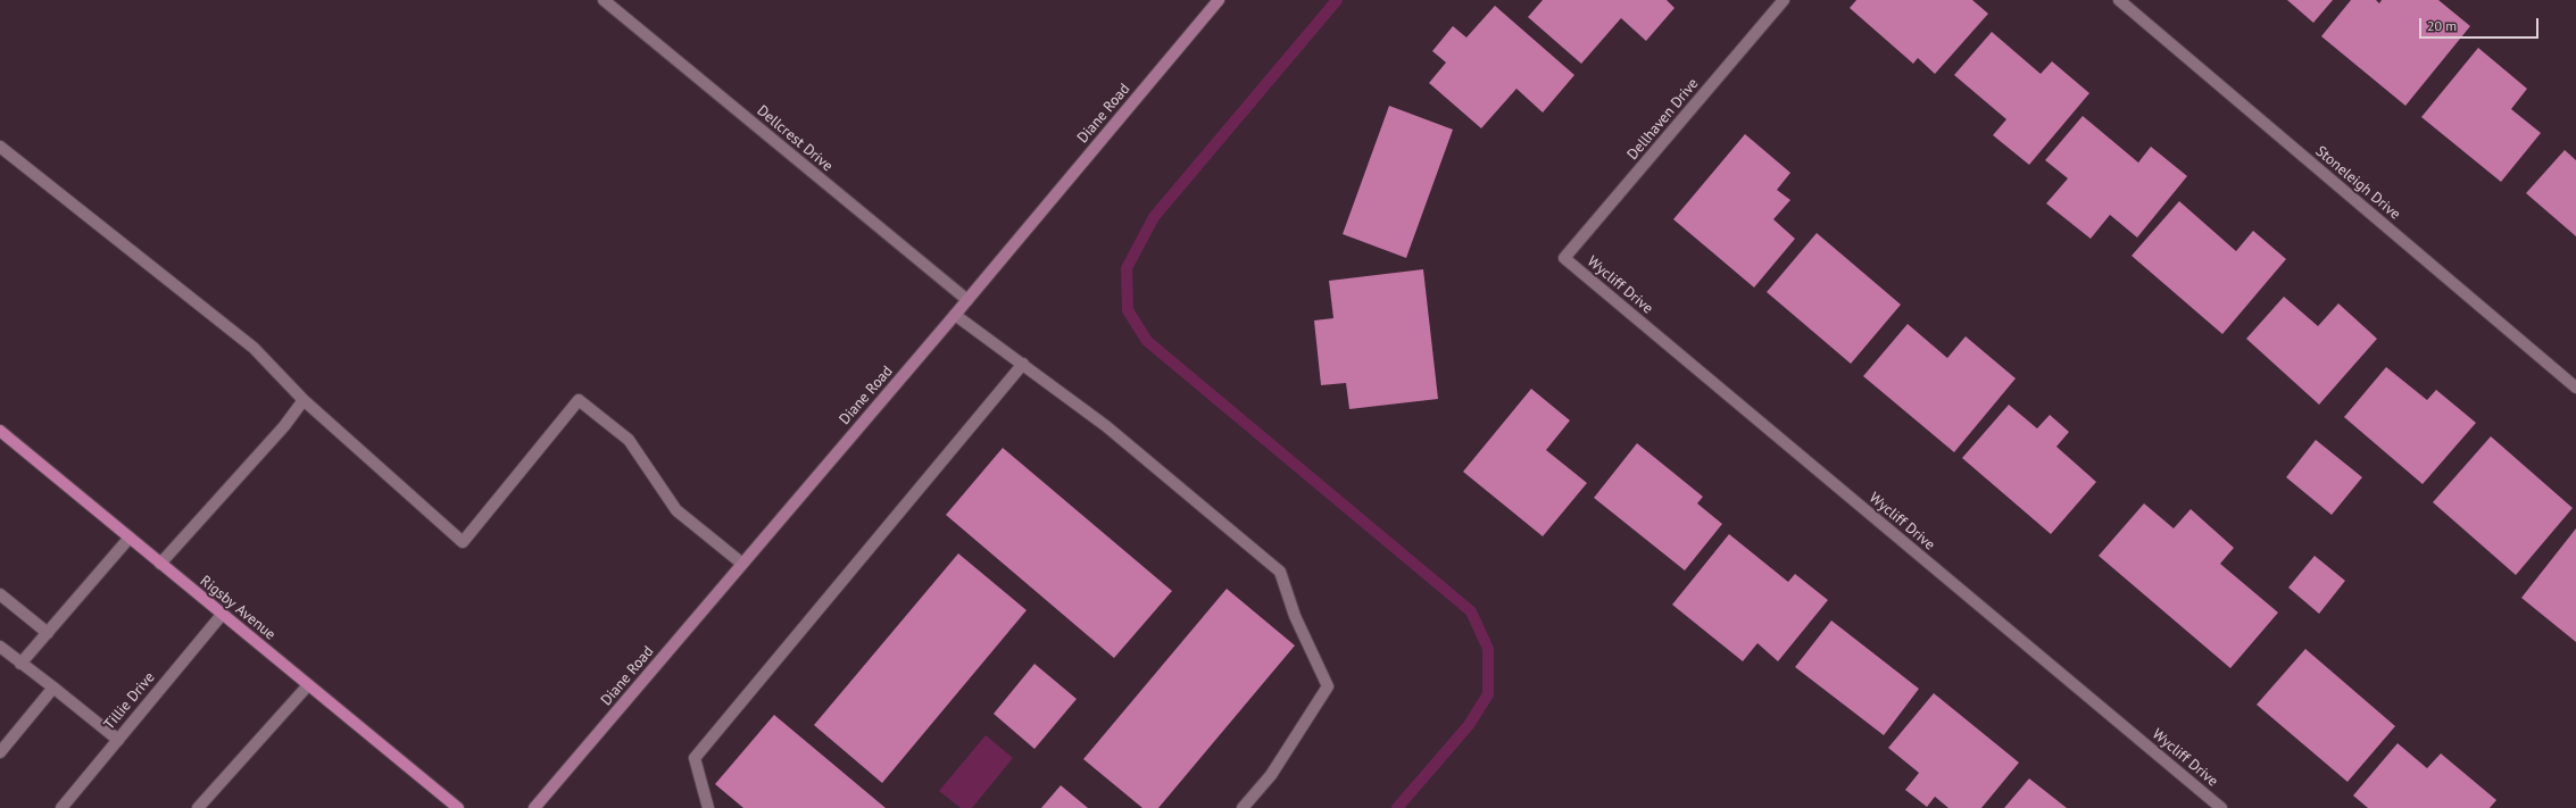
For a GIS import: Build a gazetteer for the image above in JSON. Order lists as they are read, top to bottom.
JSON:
{
  "streets": {
    "main road": ["Rigsby Avenue"],
    "street": [
      "Diane Road",
      "Dellhaven Drive",
      "Dellcrest Drive",
      "Stoneleigh Drive",
      "Wycliff Drive",
      "Tillie Drive"
    ]
  },
  "crossings": [
    ["Diane Road", "Dellcrest Drive"],
    ["Dellhaven Drive", "Wycliff Drive"],
    ["Rigsby Avenue", "Tillie Drive"]
  ],
  "scale_bar": "20 m"
}
